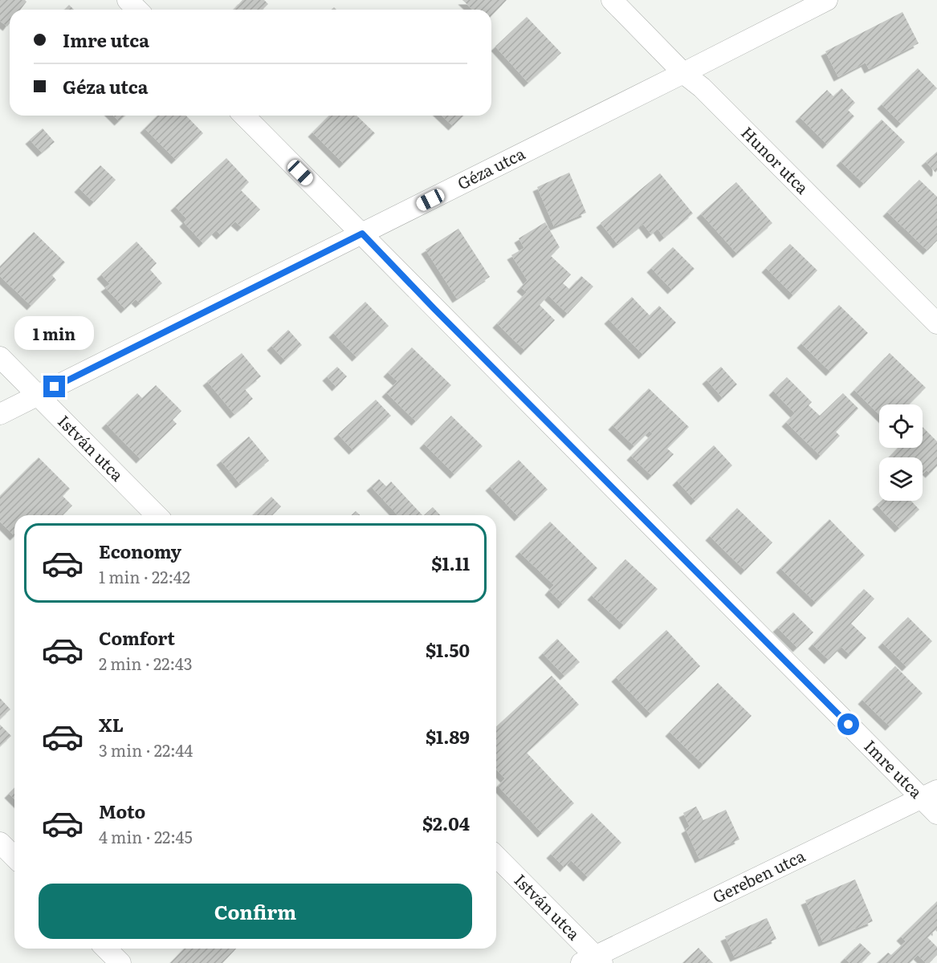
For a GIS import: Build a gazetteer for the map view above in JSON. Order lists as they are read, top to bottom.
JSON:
{
  "streets": {
    "street": [
      "Hunor utca",
      "Géza utca",
      "István utca",
      "Imre utca",
      "Gereben utca"
    ]
  },
  "crossings": [
    ["Hunor utca", "Géza utca"],
    ["Géza utca", "István utca"],
    ["Géza utca", "Imre utca"],
    ["István utca", "Gereben utca"],
    ["Imre utca", "Gereben utca"]
  ],
  "page": {
    "banner": ["Imre utca", "Géza utca"],
    "bubble": "1 min",
    "list": [
      {
        "name": "Economy",
        "note": "1 min · 22:42",
        "value": "$1.11"
      },
      {
        "name": "Comfort",
        "note": "2 min · 22:43",
        "value": "$1.50"
      },
      {
        "name": "XL",
        "note": "3 min · 22:44",
        "value": "$1.89"
      },
      {
        "name": "Moto",
        "note": "4 min · 22:45",
        "value": "$2.04"
      }
    ],
    "buttons": "Confirm"
  }
}
